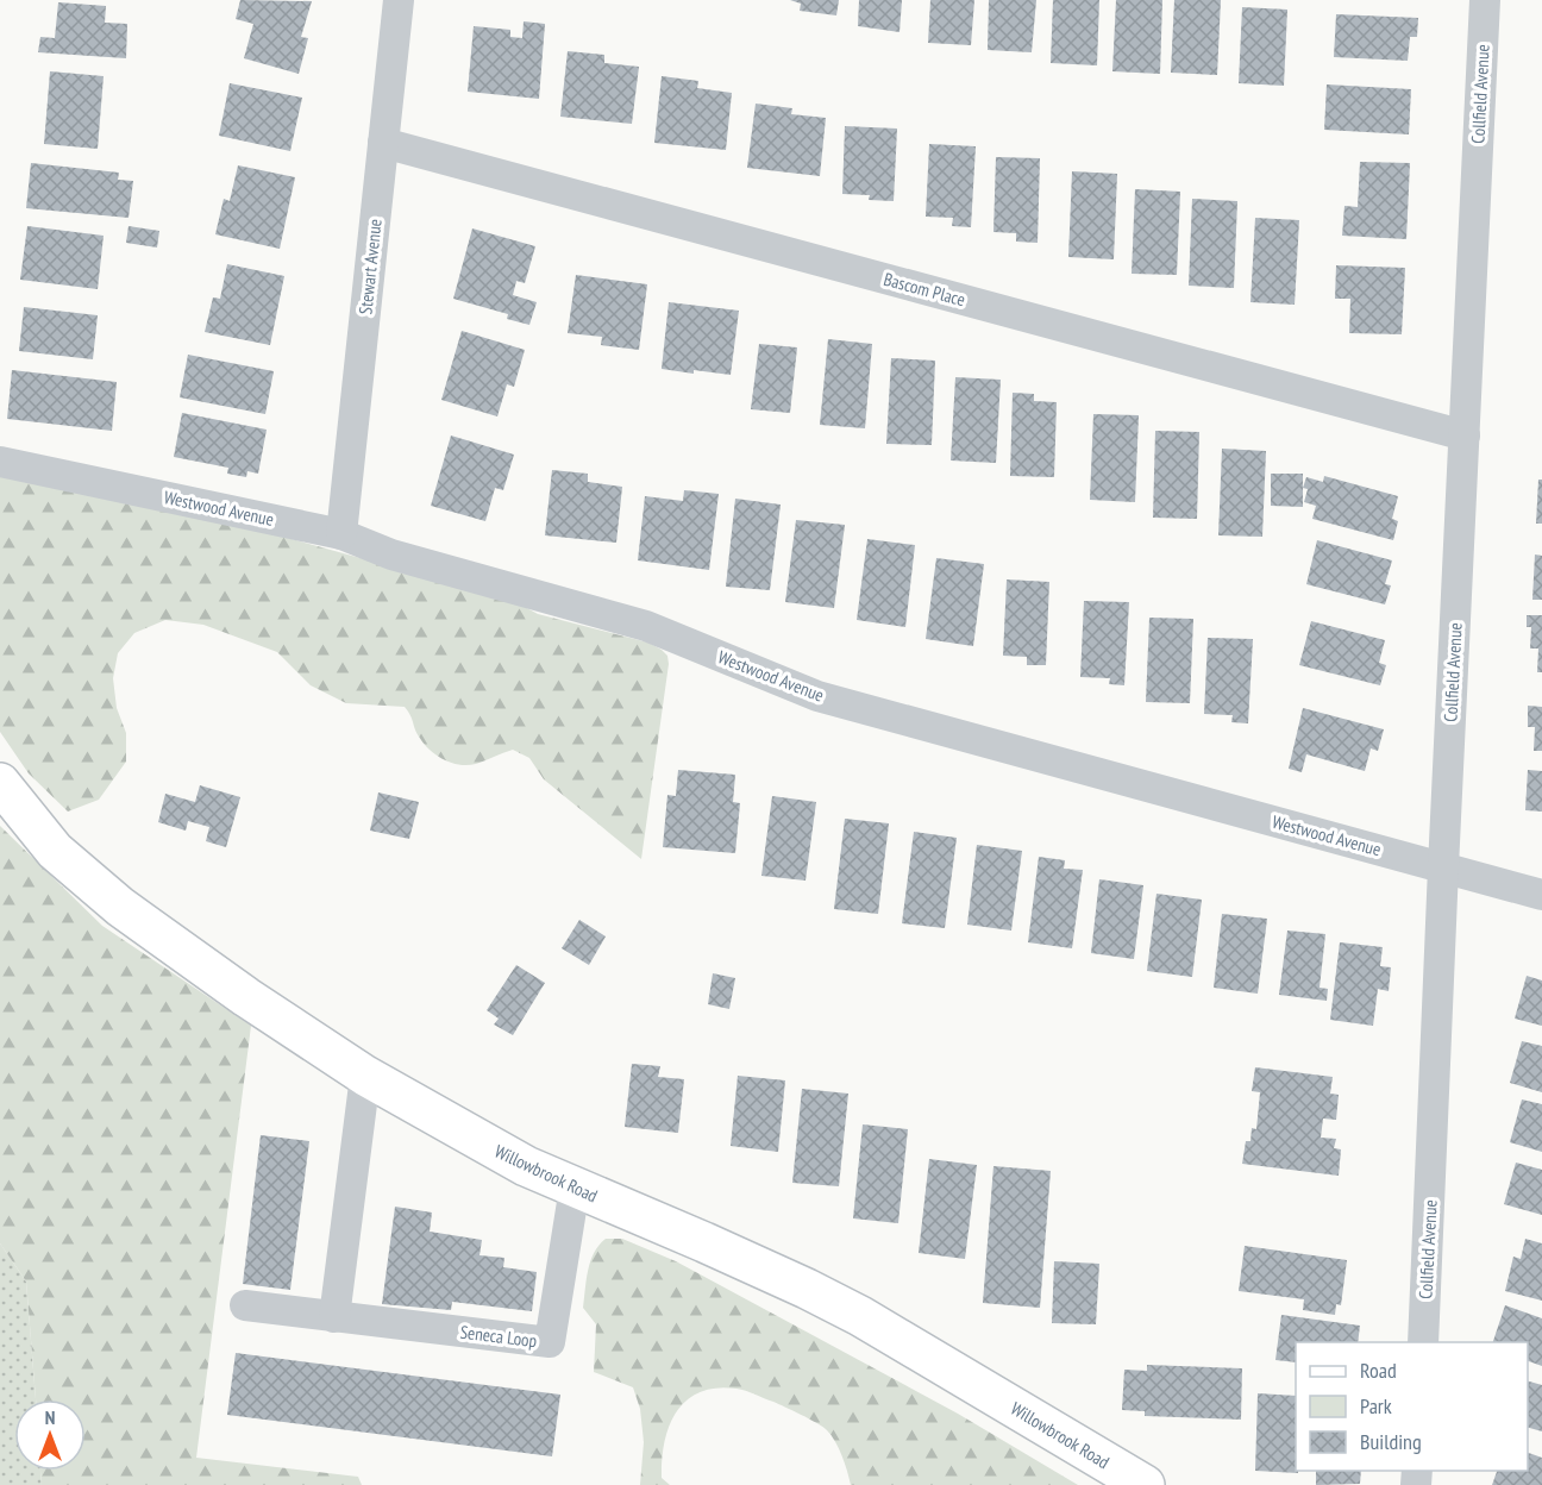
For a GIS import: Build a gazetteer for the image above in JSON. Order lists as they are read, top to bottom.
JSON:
{
  "streets": {
    "street": [
      "Collfield Avenue",
      "Stewart Avenue",
      "Bascom Place",
      "Westwood Avenue",
      "Willowbrook Road",
      "Seneca Loop"
    ]
  },
  "crossings": [
    ["Collfield Avenue", "Bascom Place"],
    ["Collfield Avenue", "Westwood Avenue"],
    ["Stewart Avenue", "Bascom Place"],
    ["Stewart Avenue", "Westwood Avenue"],
    ["Willowbrook Road", "Seneca Loop"]
  ],
  "legend": ["Road", "Park", "Building"],
  "north": "top"
}
